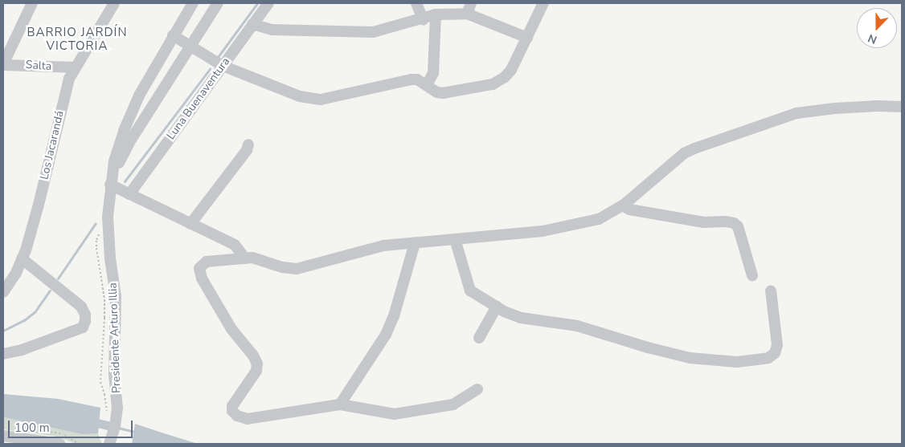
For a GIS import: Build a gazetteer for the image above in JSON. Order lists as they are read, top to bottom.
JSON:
{
  "streets": {
    "street": [
      "Salta",
      "Luna Buenaventura",
      "Los Jacarandá",
      "Presidente Arturo Illia"
    ]
  },
  "crossings": [
    ["Salta", "Los Jacarandá"]
  ],
  "districts": ["BARRIO JARDÍN VICTORIA"],
  "scale_bar": "100 m",
  "north": "bottom"
}
